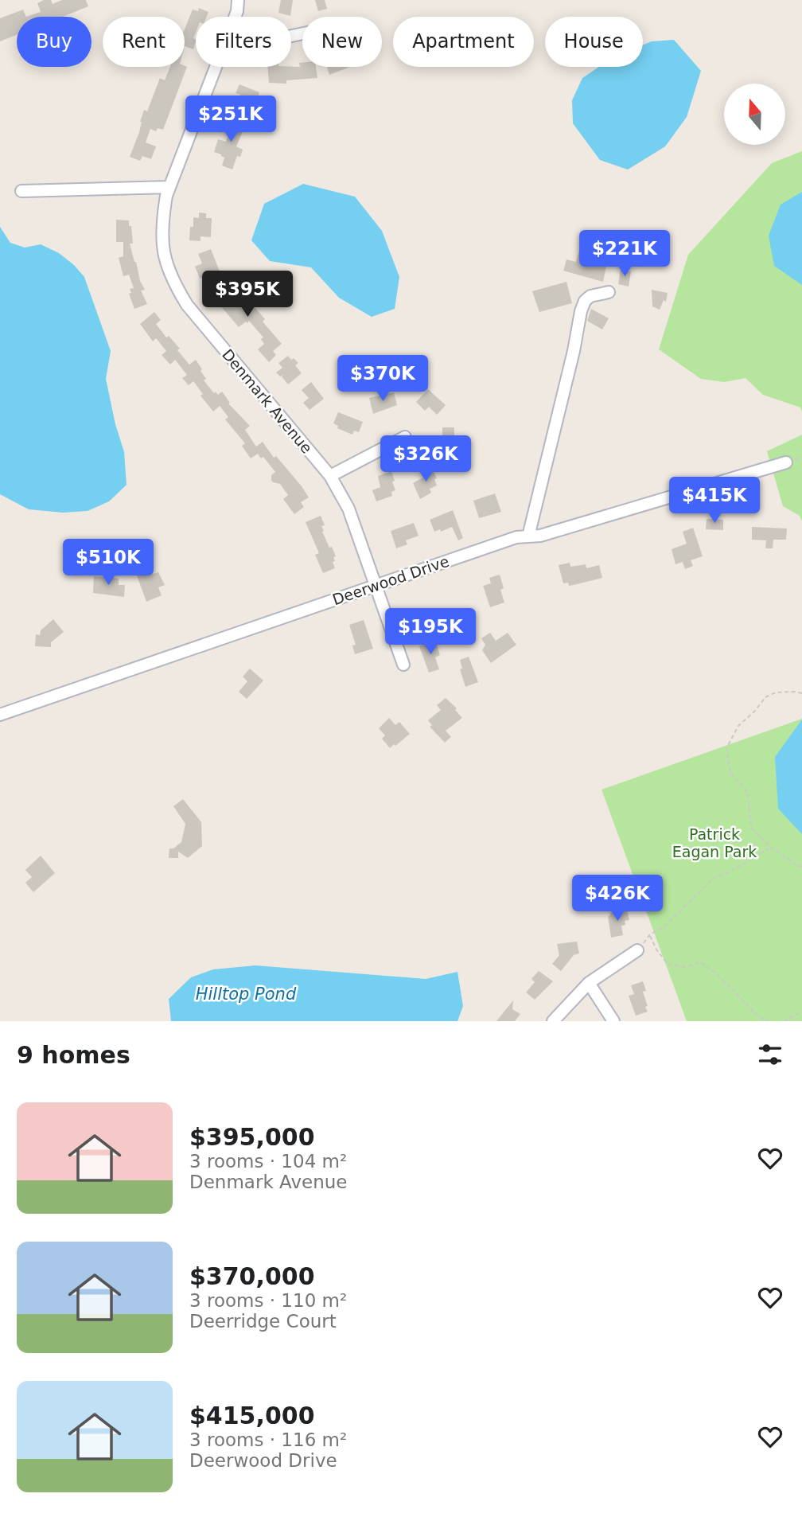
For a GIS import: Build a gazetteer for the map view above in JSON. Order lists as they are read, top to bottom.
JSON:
{
  "streets": {
    "street": ["Denmark Avenue", "Deerwood Drive"]
  },
  "crossings": [
    ["Denmark Avenue", "Deerwood Drive"]
  ],
  "water": ["Hilltop Pond"],
  "parks": ["Patrick Eagan Park"],
  "north": "top",
  "page": {
    "chip": [
      "Buy",
      "Rent",
      "Filters",
      "New",
      "Apartment",
      "House"
    ],
    "price": [
      "$251K",
      "$221K",
      "$395K",
      "$370K",
      "$326K",
      "$415K",
      "$510K",
      "$195K",
      "$426K"
    ],
    "heading": "9 homes",
    "list": [
      {
        "name": "$395,000",
        "note": "3 rooms · 104 m² · Denmark Avenue"
      },
      {
        "name": "$370,000",
        "note": "3 rooms · 110 m² · Deerridge Court"
      },
      {
        "name": "$415,000",
        "note": "3 rooms · 116 m² · Deerwood Drive"
      }
    ]
  }
}
